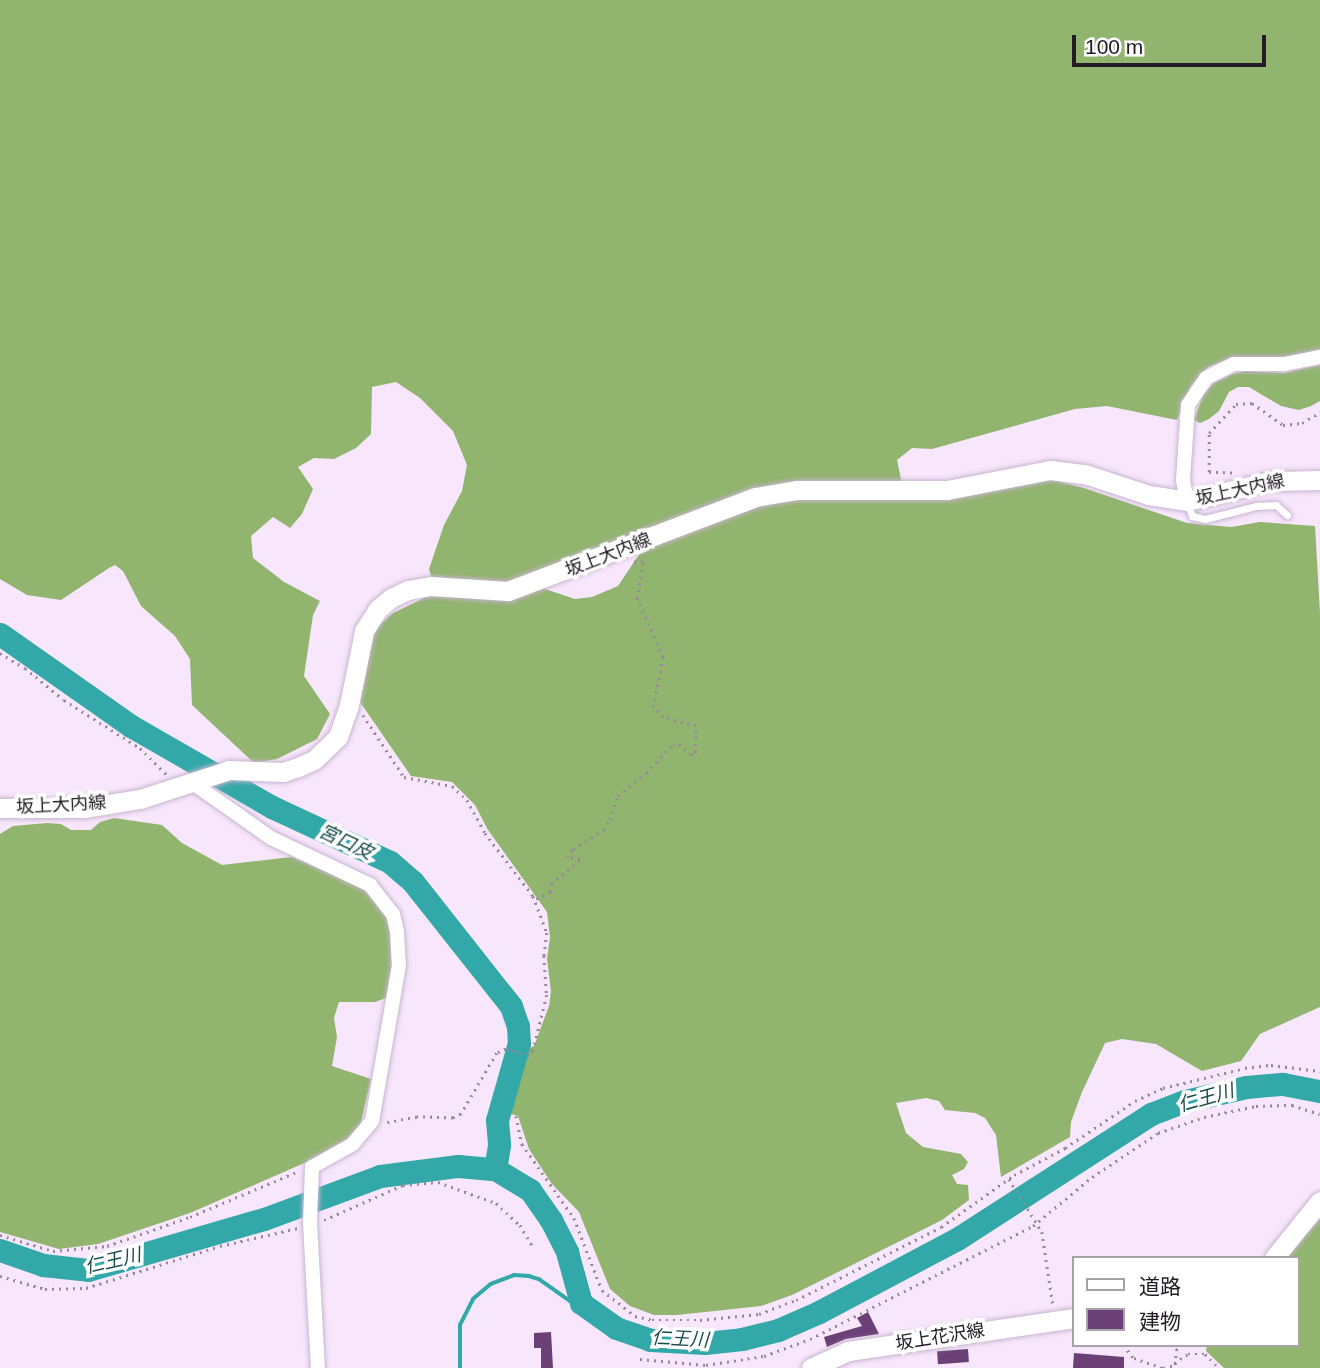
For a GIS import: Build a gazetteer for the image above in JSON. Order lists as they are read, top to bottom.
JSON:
{
  "streets": {
    "main road": ["坂上大内線", "坂上花沢線"]
  },
  "water": ["宮口皮", "仁王川"],
  "legend": ["道路", "建物"],
  "scale_bar": "100 m"
}
